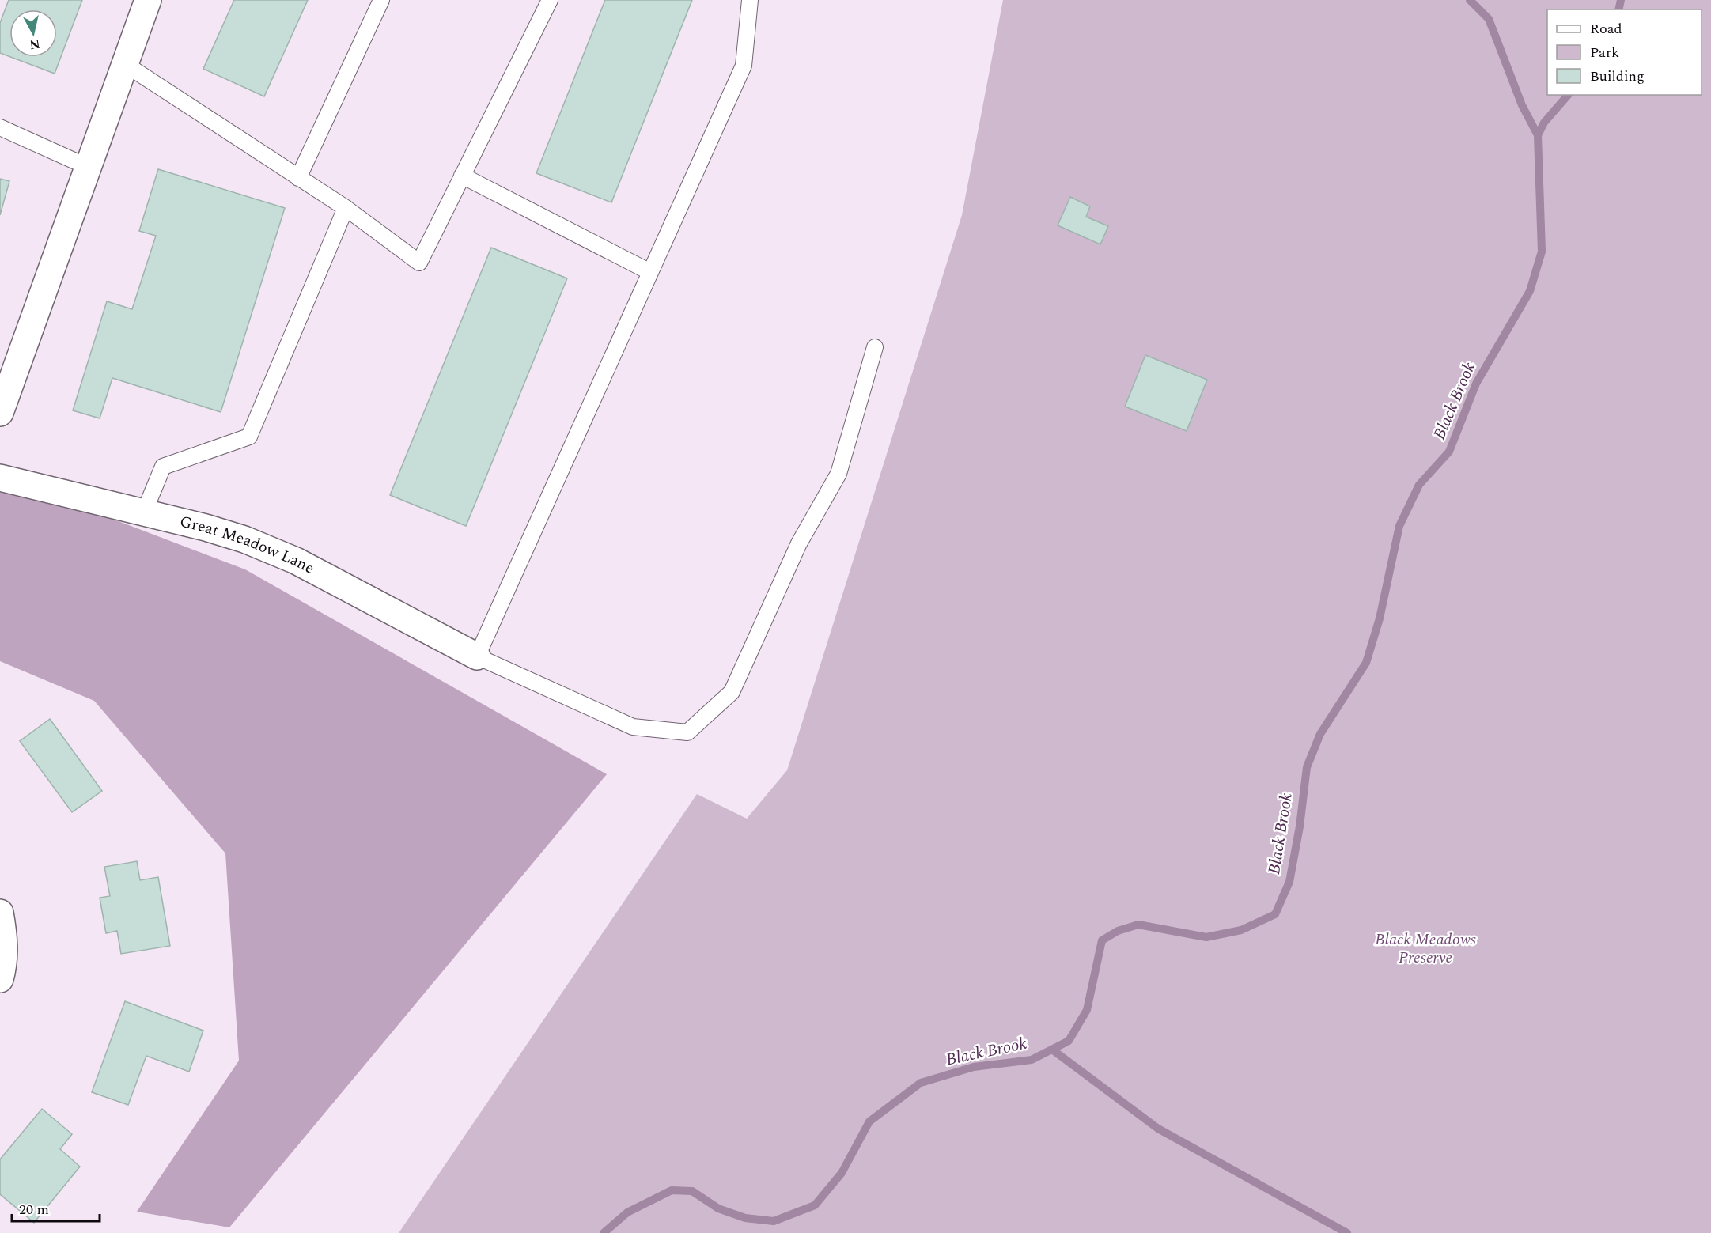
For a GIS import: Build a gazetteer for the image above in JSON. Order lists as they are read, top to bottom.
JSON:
{
  "streets": {
    "street": ["Great Meadow Lane"]
  },
  "water": ["Black Brook"],
  "parks": ["Black Meadows Preserve"],
  "legend": ["Road", "Park", "Building"],
  "scale_bar": "20 m",
  "north": "bottom"
}
